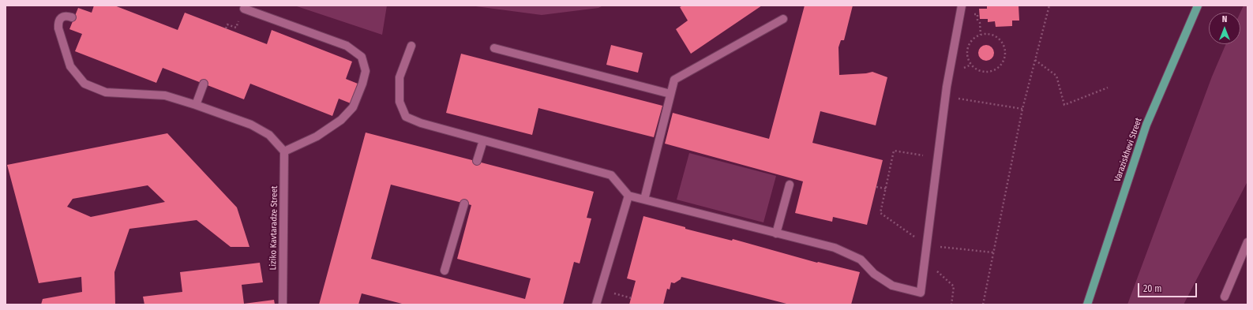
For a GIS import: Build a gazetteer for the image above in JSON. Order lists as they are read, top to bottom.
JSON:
{
  "streets": {
    "main road": ["Varaziskhevi Street"],
    "street": ["Liziko Kavtaradze Street"]
  },
  "scale_bar": "20 m",
  "north": "top"
}
